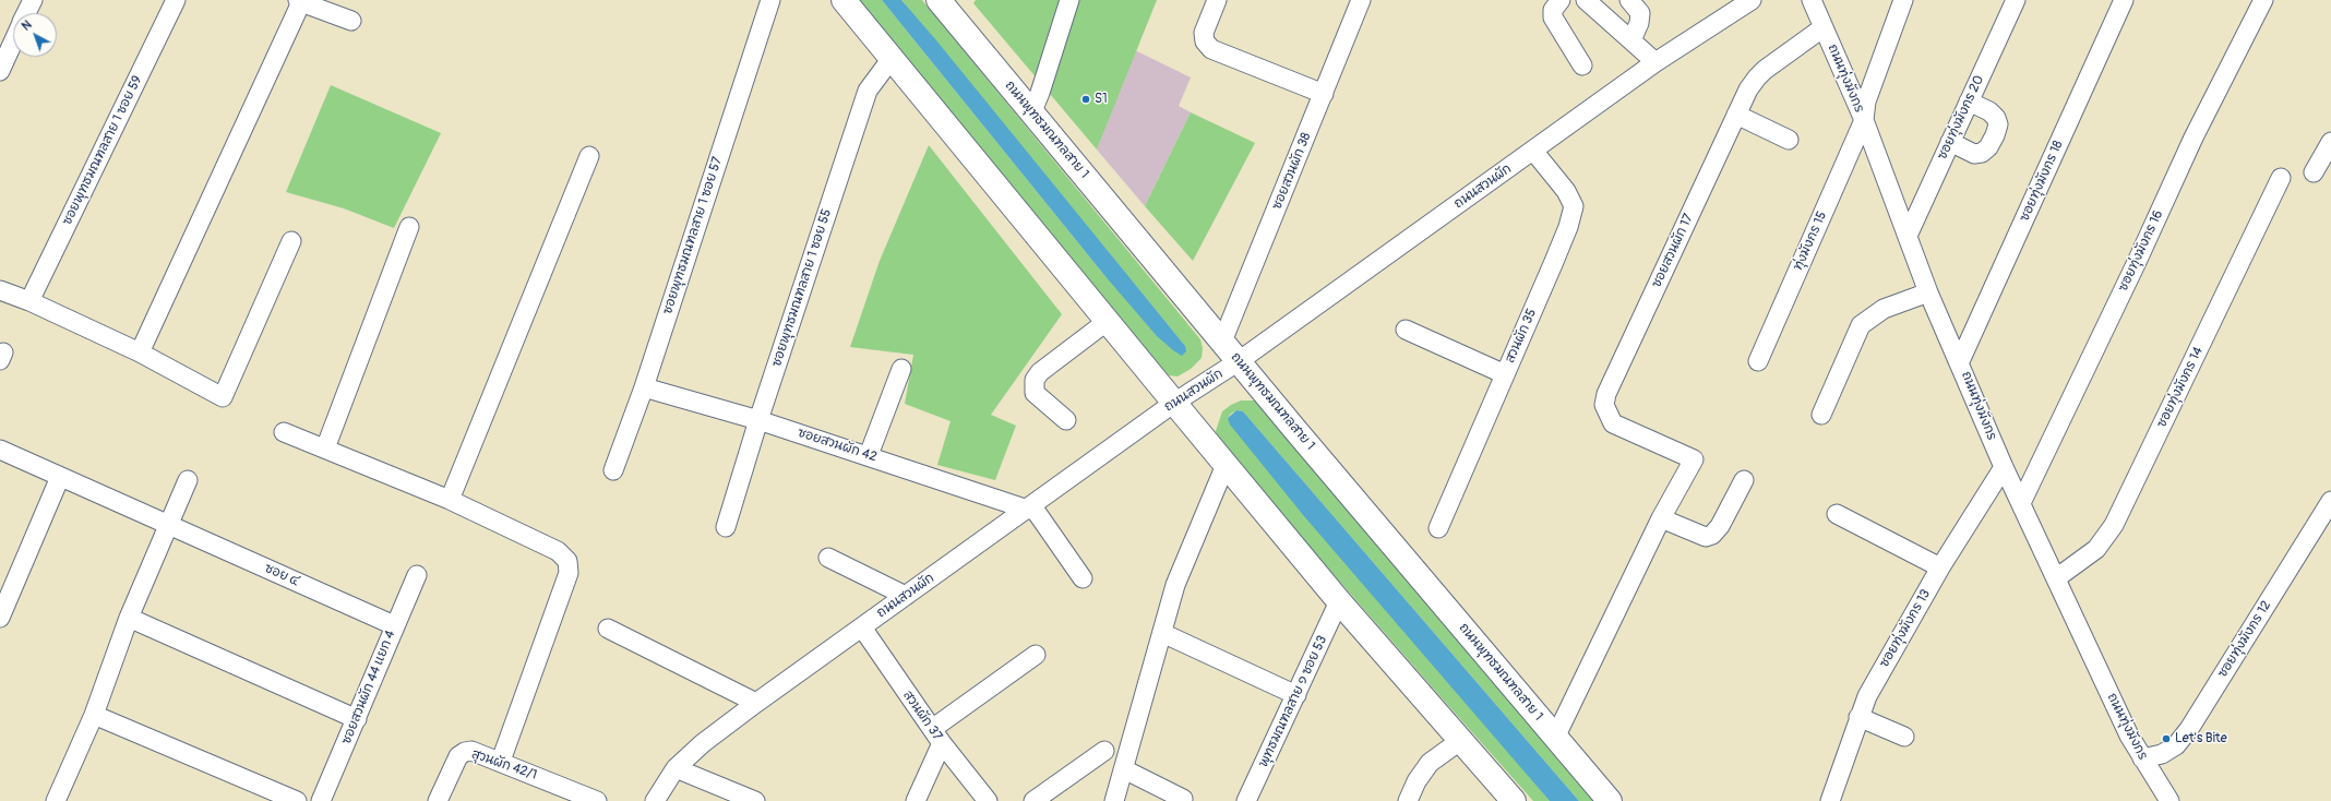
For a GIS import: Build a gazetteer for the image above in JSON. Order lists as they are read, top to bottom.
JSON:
{
  "streets": {
    "main road": ["ถนนพุทธมณฑลสาย 1"],
    "street": [
      "ถนนทุ่งมังกร",
      "ซอยทุ่งมังกร 20",
      "ซอยพุทธมณฑลสาย 1 ซอย 59",
      "ซอยสวนผัก 38",
      "ซอยทุ่งมังกร 18",
      "ถนนสวนผัก",
      "ซอยพุทธมณฑลสาย 1 ซอย 57",
      "ทุ่งมังกร 15",
      "ซอยสวนผัก 17",
      "ซอยทุ่งมังกร 16",
      "ซอยพุทธมณฑลสาย 1 ซอย 55",
      "สวนผัก 35",
      "ซอยทุ่งมังกร 14",
      "ซอยสวนผัก 42",
      "ซอย ๔",
      "ซอยทุ่งมังกร 13",
      "ซอยทุ่งมังกร 12",
      "ซอยสวนผัก 44 แยก 4",
      "พุทธมณฑลสาย ๑ ซอย 53",
      "สวนผัก 37",
      "สุวนผัก 42/1"
    ]
  },
  "crossings": [
    ["ถนนทุ่งมังกร", "ซอยทุ่งมังกร 20"],
    ["ถนนทุ่งมังกร", "ซอยทุ่งมังกร 18"],
    ["ถนนทุ่งมังกร", "ทุ่งมังกร 15"],
    ["ถนนทุ่งมังกร", "ซอยสวนผัก 17"],
    ["ถนนทุ่งมังกร", "ซอยทุ่งมังกร 16"],
    ["ถนนทุ่งมังกร", "ซอยทุ่งมังกร 14"],
    ["ถนนทุ่งมังกร", "ซอยทุ่งมังกร 13"],
    ["ถนนทุ่งมังกร", "ซอยทุ่งมังกร 12"],
    ["ถนนพุทธมณฑลสาย 1", "ซอยสวนผัก 38"],
    ["ถนนพุทธมณฑลสาย 1", "ถนนสวนผัก"],
    ["ถนนสวนผัก", "สวนผัก 35"],
    ["ถนนสวนผัก", "ซอยสวนผัก 42"],
    ["ถนนสวนผัก", "สวนผัก 37"],
    ["ซอยพุทธมณฑลสาย 1 ซอย 57", "ซอยสวนผัก 42"],
    ["ซอยพุทธมณฑลสาย 1 ซอย 55", "ซอยสวนผัก 42"],
    ["ซอย ๔", "ซอยสวนผัก 44 แยก 4"]
  ],
  "places": ["S1", "Let's Bite"],
  "north": "top left"
}
